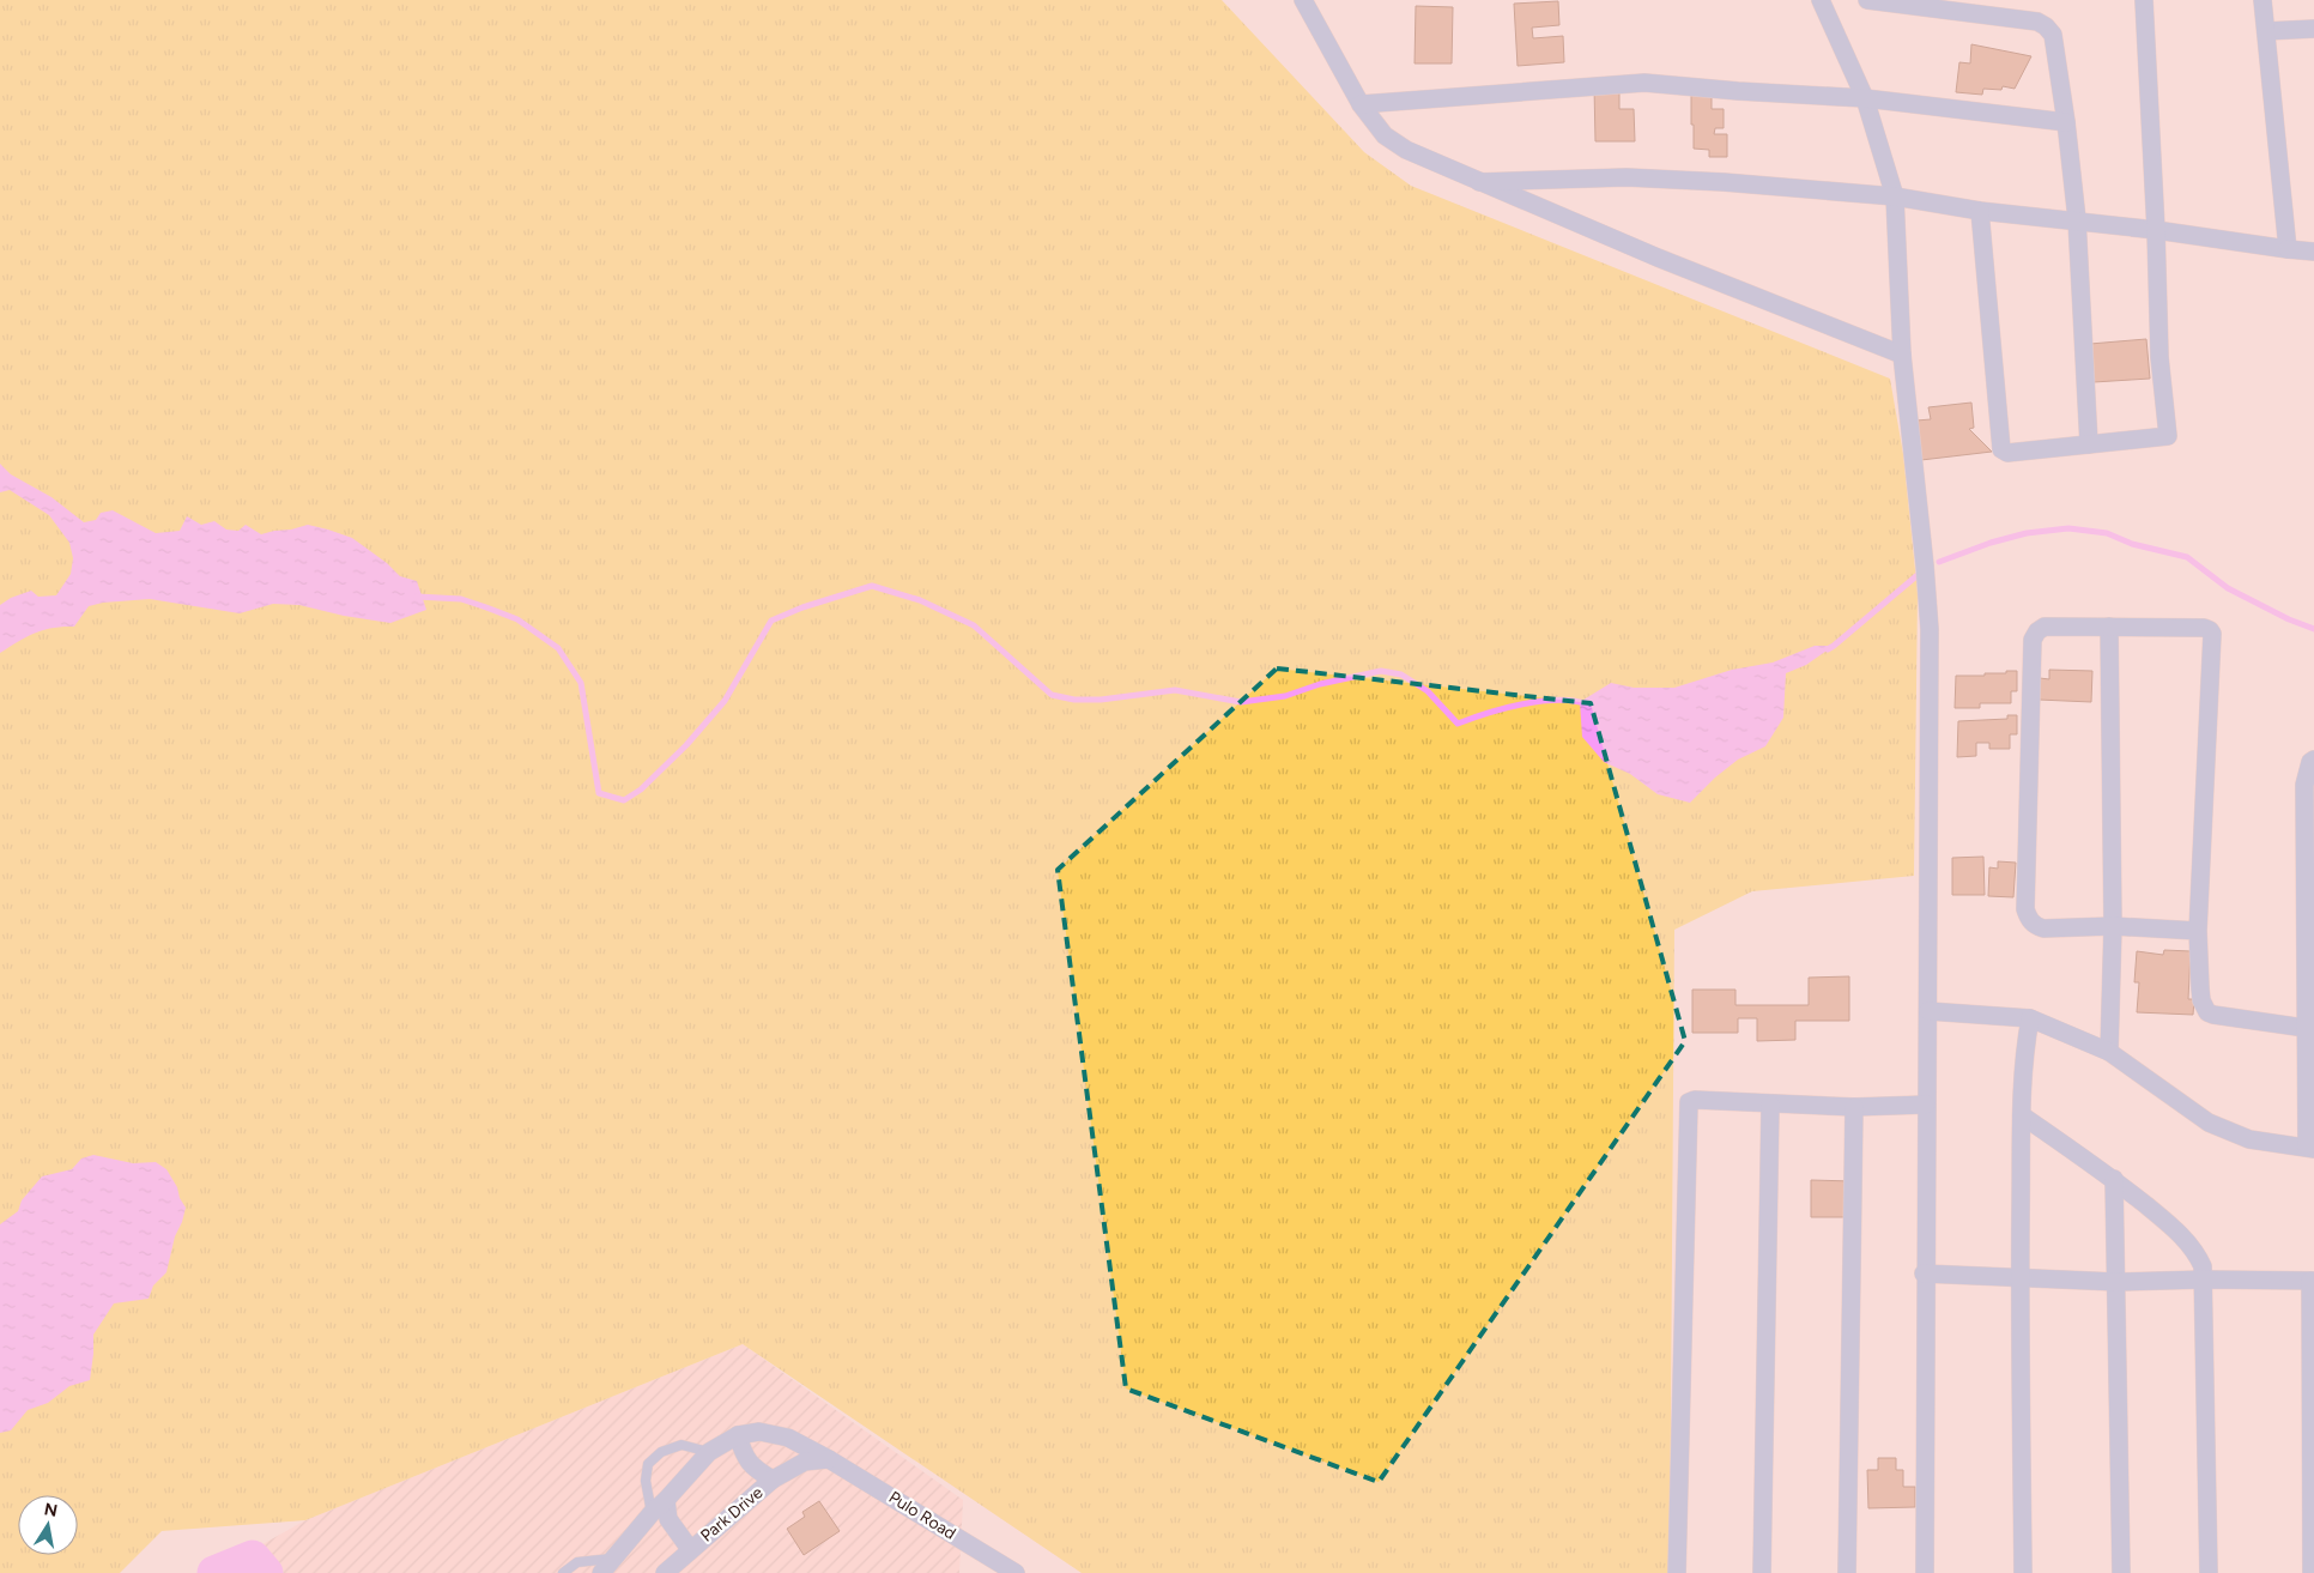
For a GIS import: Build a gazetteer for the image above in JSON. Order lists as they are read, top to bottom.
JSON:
{
  "streets": {
    "street": ["Park Drive", "Pulo Road"]
  },
  "crossings": [
    ["Park Drive", "Pulo Road"]
  ],
  "north": "top"
}
